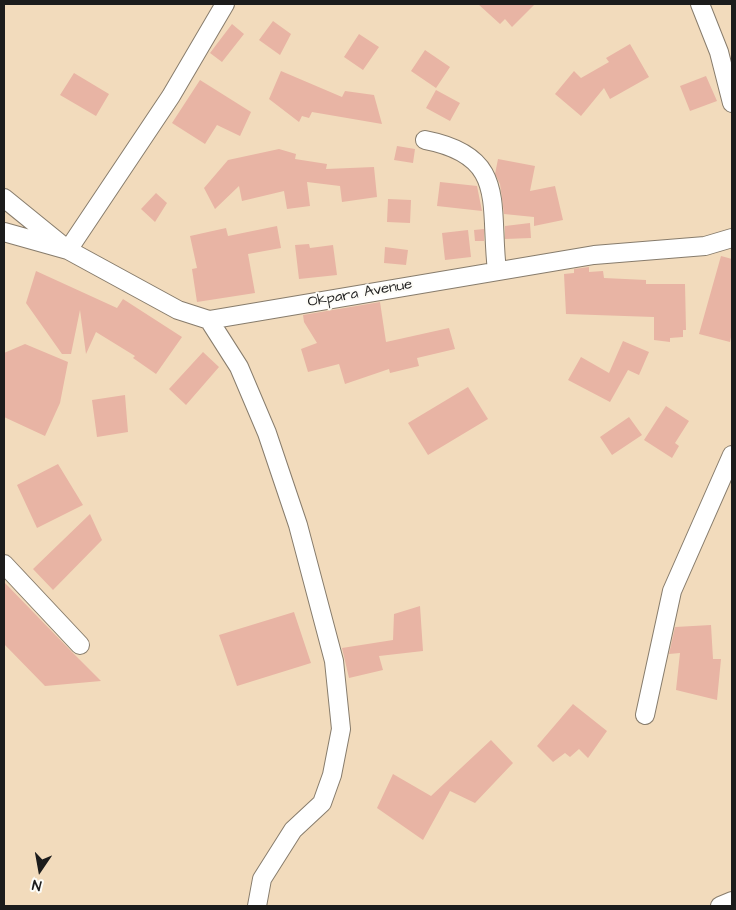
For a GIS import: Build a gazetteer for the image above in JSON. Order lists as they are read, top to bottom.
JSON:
{
  "streets": {
    "street": ["Okpara Avenue"]
  },
  "north": "bottom"
}
